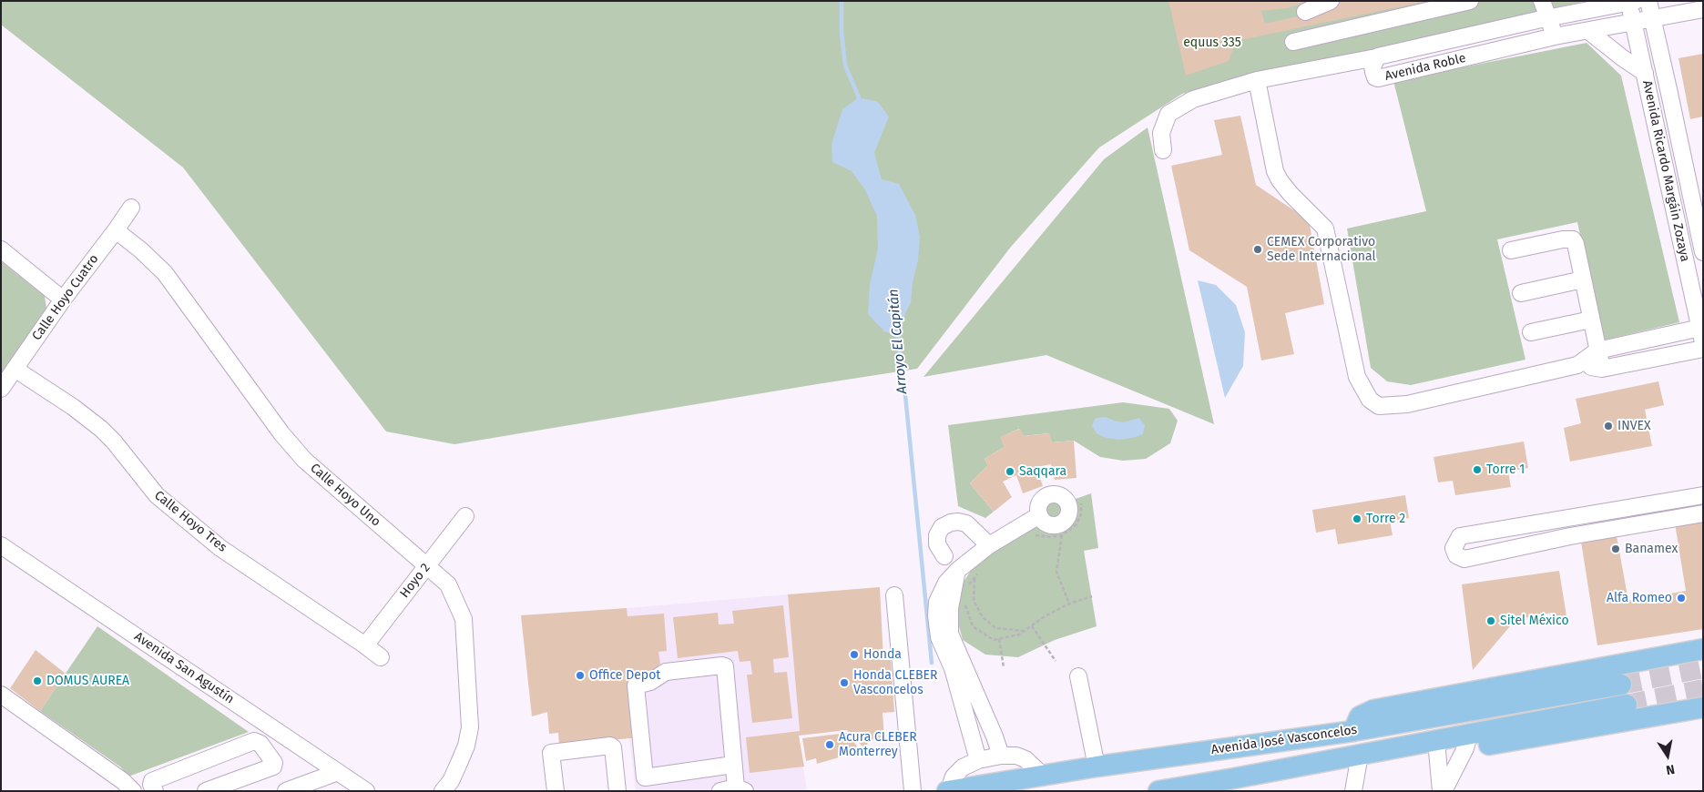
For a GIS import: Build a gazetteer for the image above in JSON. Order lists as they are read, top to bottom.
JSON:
{
  "streets": {
    "main road": ["Avenida José Vasconcelos"],
    "street": [
      "Avenida Roble",
      "Avenida Ricardo Margáin Zozaya",
      "Calle Hoyo Cuatro",
      "Calle Hoyo Uno",
      "Calle Hoyo Tres",
      "Hoyo 2",
      "Avenida San Agustín"
    ]
  },
  "crossings": [
    ["Avenida Roble", "Avenida Ricardo Margáin Zozaya"],
    ["Calle Hoyo Cuatro", "Calle Hoyo Uno"],
    ["Calle Hoyo Cuatro", "Calle Hoyo Tres"],
    ["Calle Hoyo Uno", "Hoyo 2"],
    ["Calle Hoyo Tres", "Hoyo 2"]
  ],
  "water": ["Arroyo El Capitán"],
  "parks": ["equus 335"],
  "places": [
    "CEMEX Corporativo Sede Internacional",
    "INVEX",
    "Torre 1",
    "Saqqara",
    "Torre 2",
    "Banamex",
    "Alfa Romeo",
    "Sitel México",
    "Honda",
    "Office Depot",
    "DOMUS AUREA",
    "Honda CLEBER Vasconcelos",
    "Acura CLEBER Monterrey"
  ],
  "north": "bottom"
}
